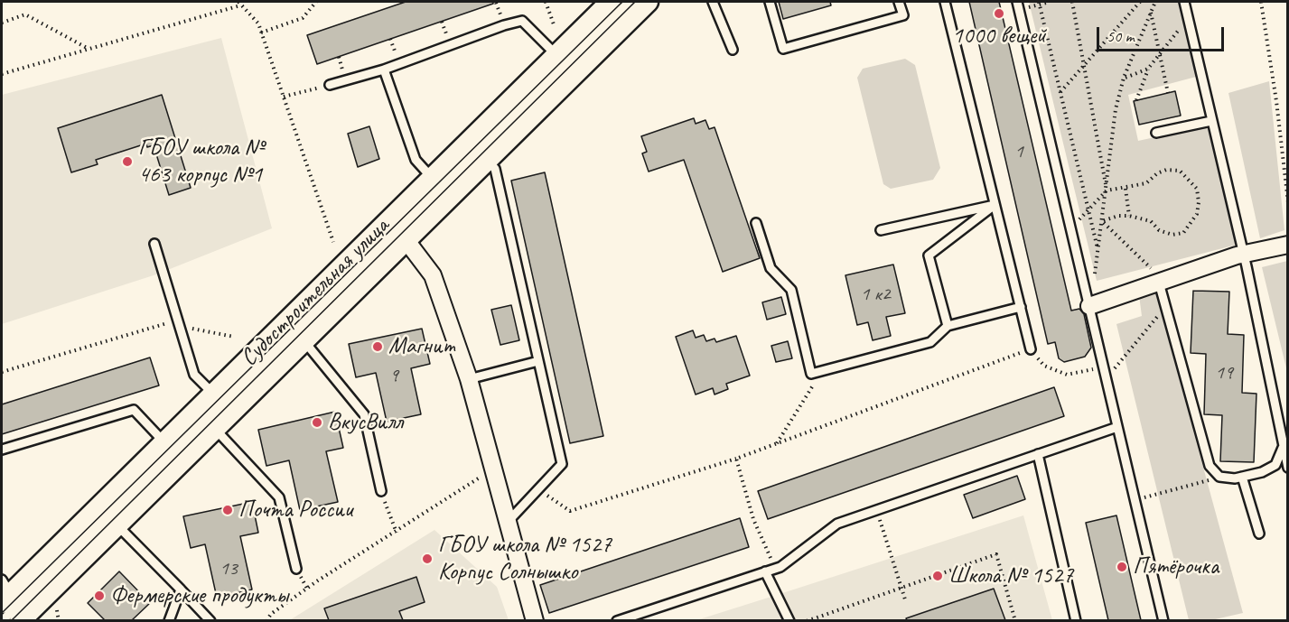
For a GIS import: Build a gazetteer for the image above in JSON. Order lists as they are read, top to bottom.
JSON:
{
  "streets": {
    "street": ["Судостроительная улица"]
  },
  "places": [
    "1000 вещей",
    "ГБОУ школа № 463 корпус №1",
    "Магнит",
    "ВкусВилл",
    "Почта России",
    "ГБОУ школа № 1527 Корпус Солнышко",
    "Пятёрочка",
    "Школа № 1527",
    "Фермерские продукты"
  ],
  "house_numbers": [
    "1",
    "1 к2",
    "19",
    "9",
    "13"
  ],
  "scale_bar": "50 m"
}
